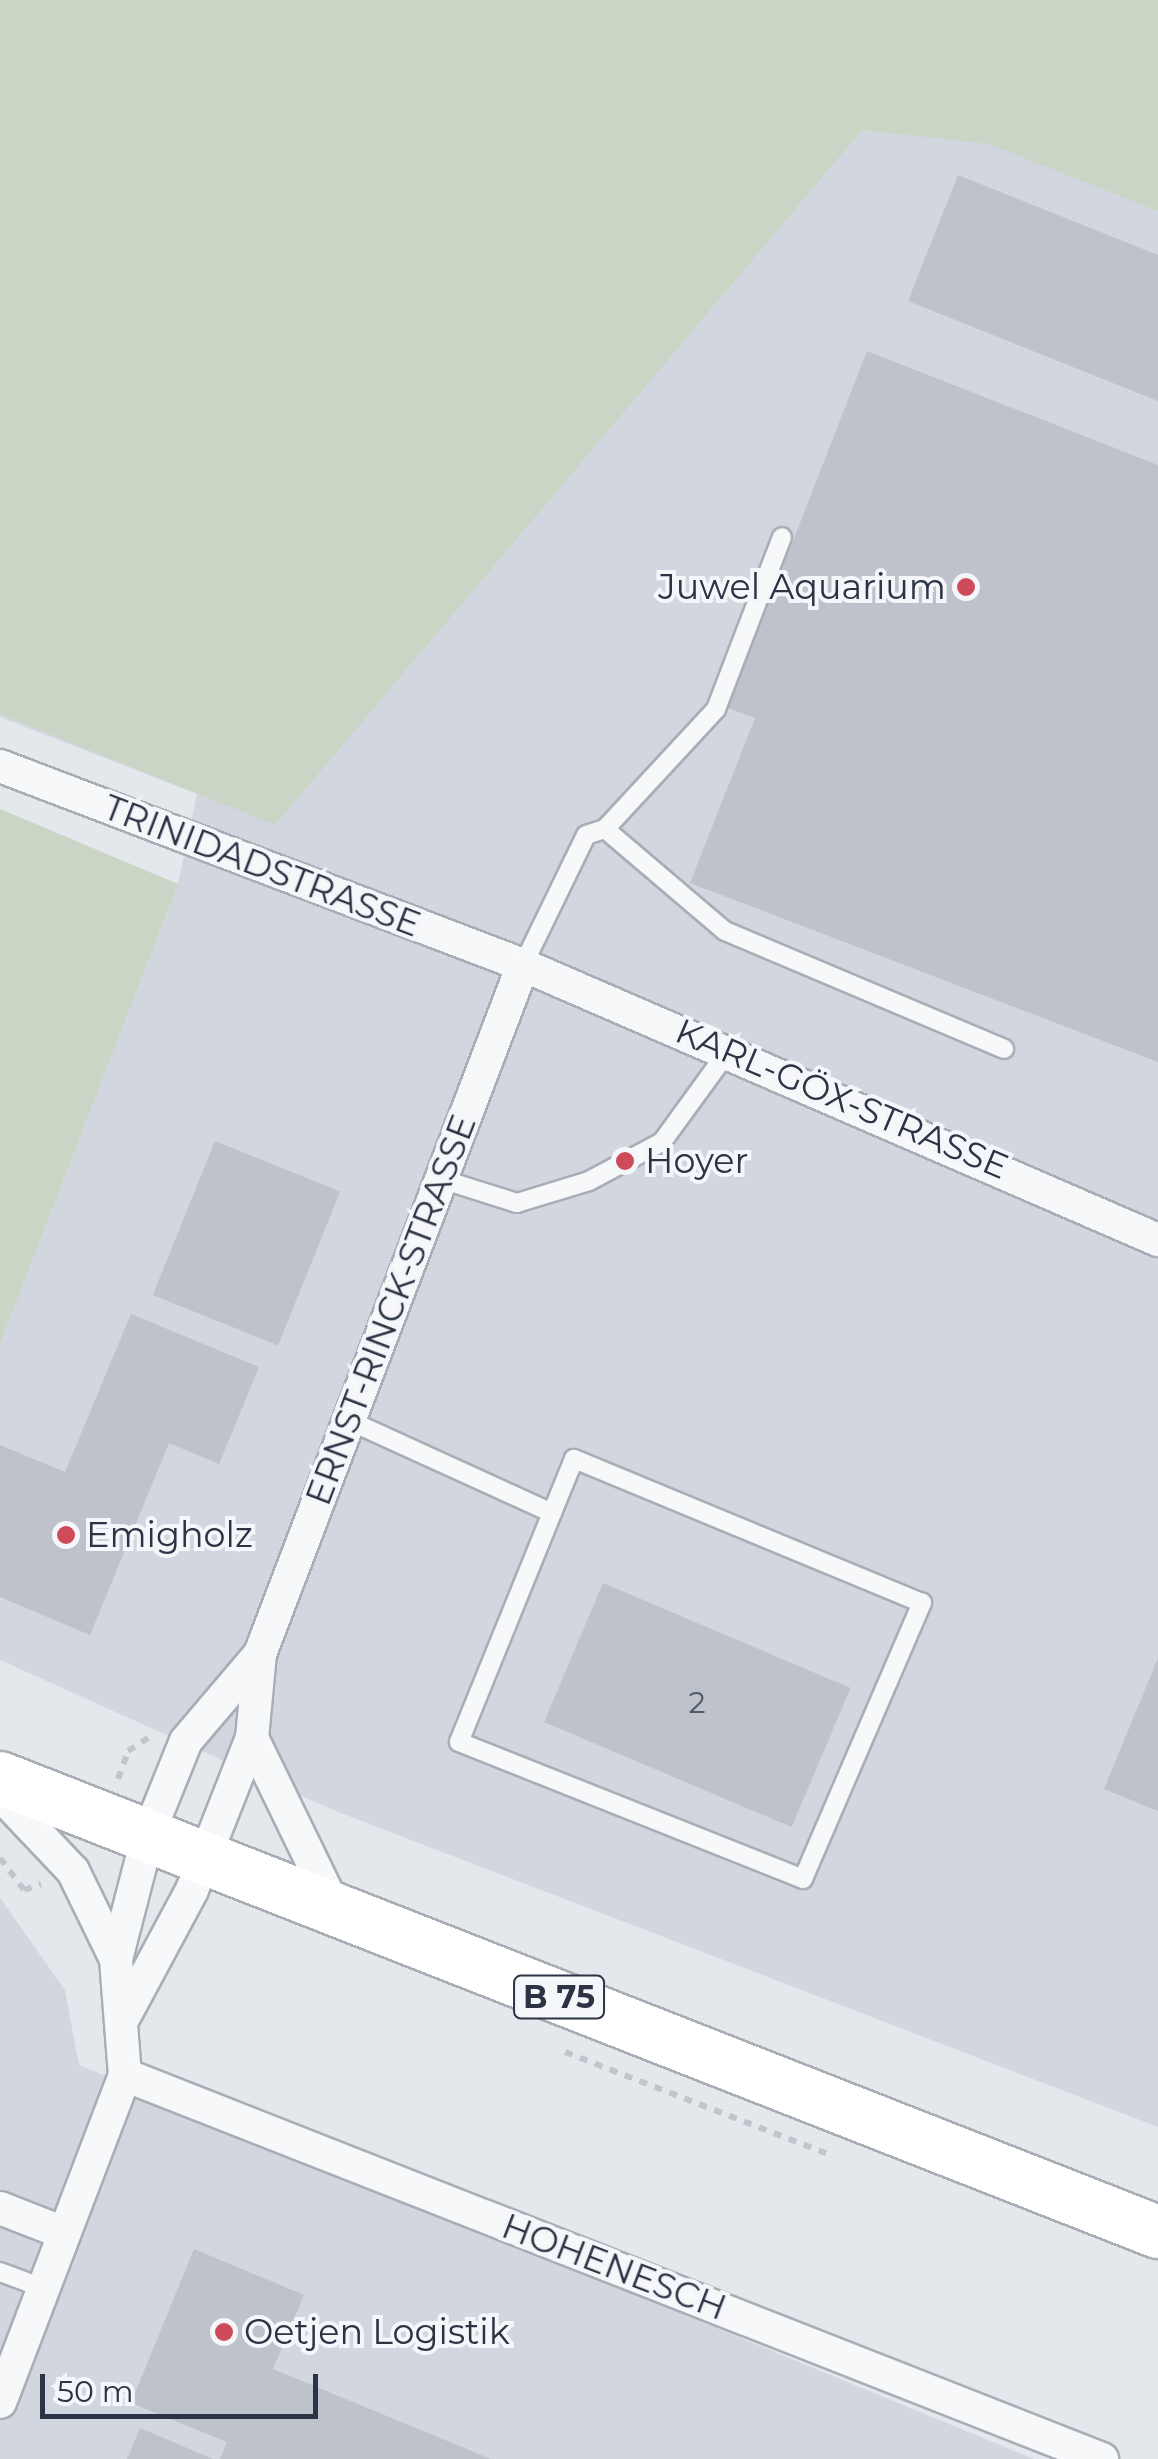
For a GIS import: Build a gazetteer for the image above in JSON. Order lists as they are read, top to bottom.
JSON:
{
  "streets": {
    "main road": ["B 75"],
    "street": [
      "TRINIDADSTRASSE",
      "KARL-GÖX-STRASSE",
      "ERNST-RINCK-STRASSE",
      "HOHENESCH"
    ]
  },
  "crossings": [
    ["TRINIDADSTRASSE", "KARL-GÖX-STRASSE"],
    ["TRINIDADSTRASSE", "ERNST-RINCK-STRASSE"],
    ["KARL-GÖX-STRASSE", "ERNST-RINCK-STRASSE"],
    ["ERNST-RINCK-STRASSE", "B 75"]
  ],
  "places": [
    "Juwel Aquarium",
    "Hoyer",
    "Emigholz",
    "Oetjen Logistik"
  ],
  "house_numbers": ["2"],
  "scale_bar": "50 m"
}
